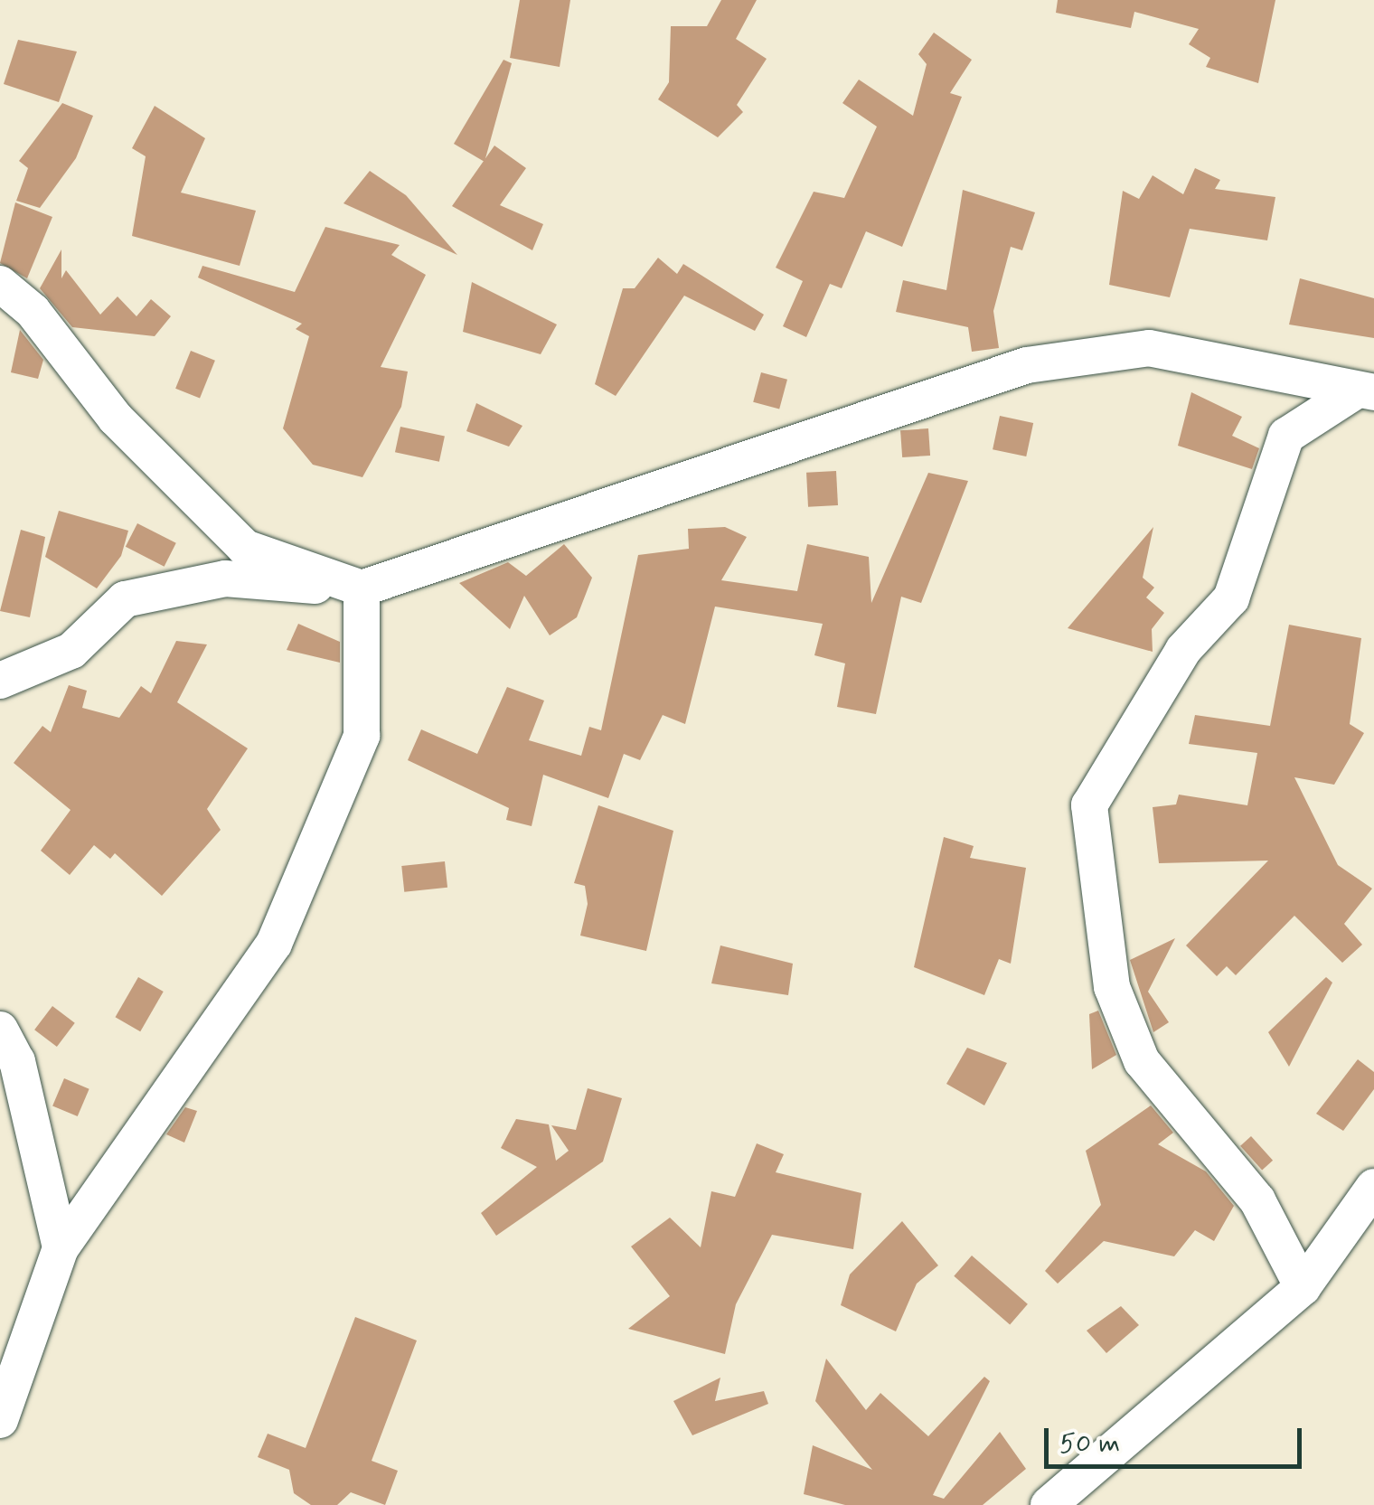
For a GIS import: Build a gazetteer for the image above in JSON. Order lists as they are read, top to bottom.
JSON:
{
  "scale_bar": "50 m"
}
